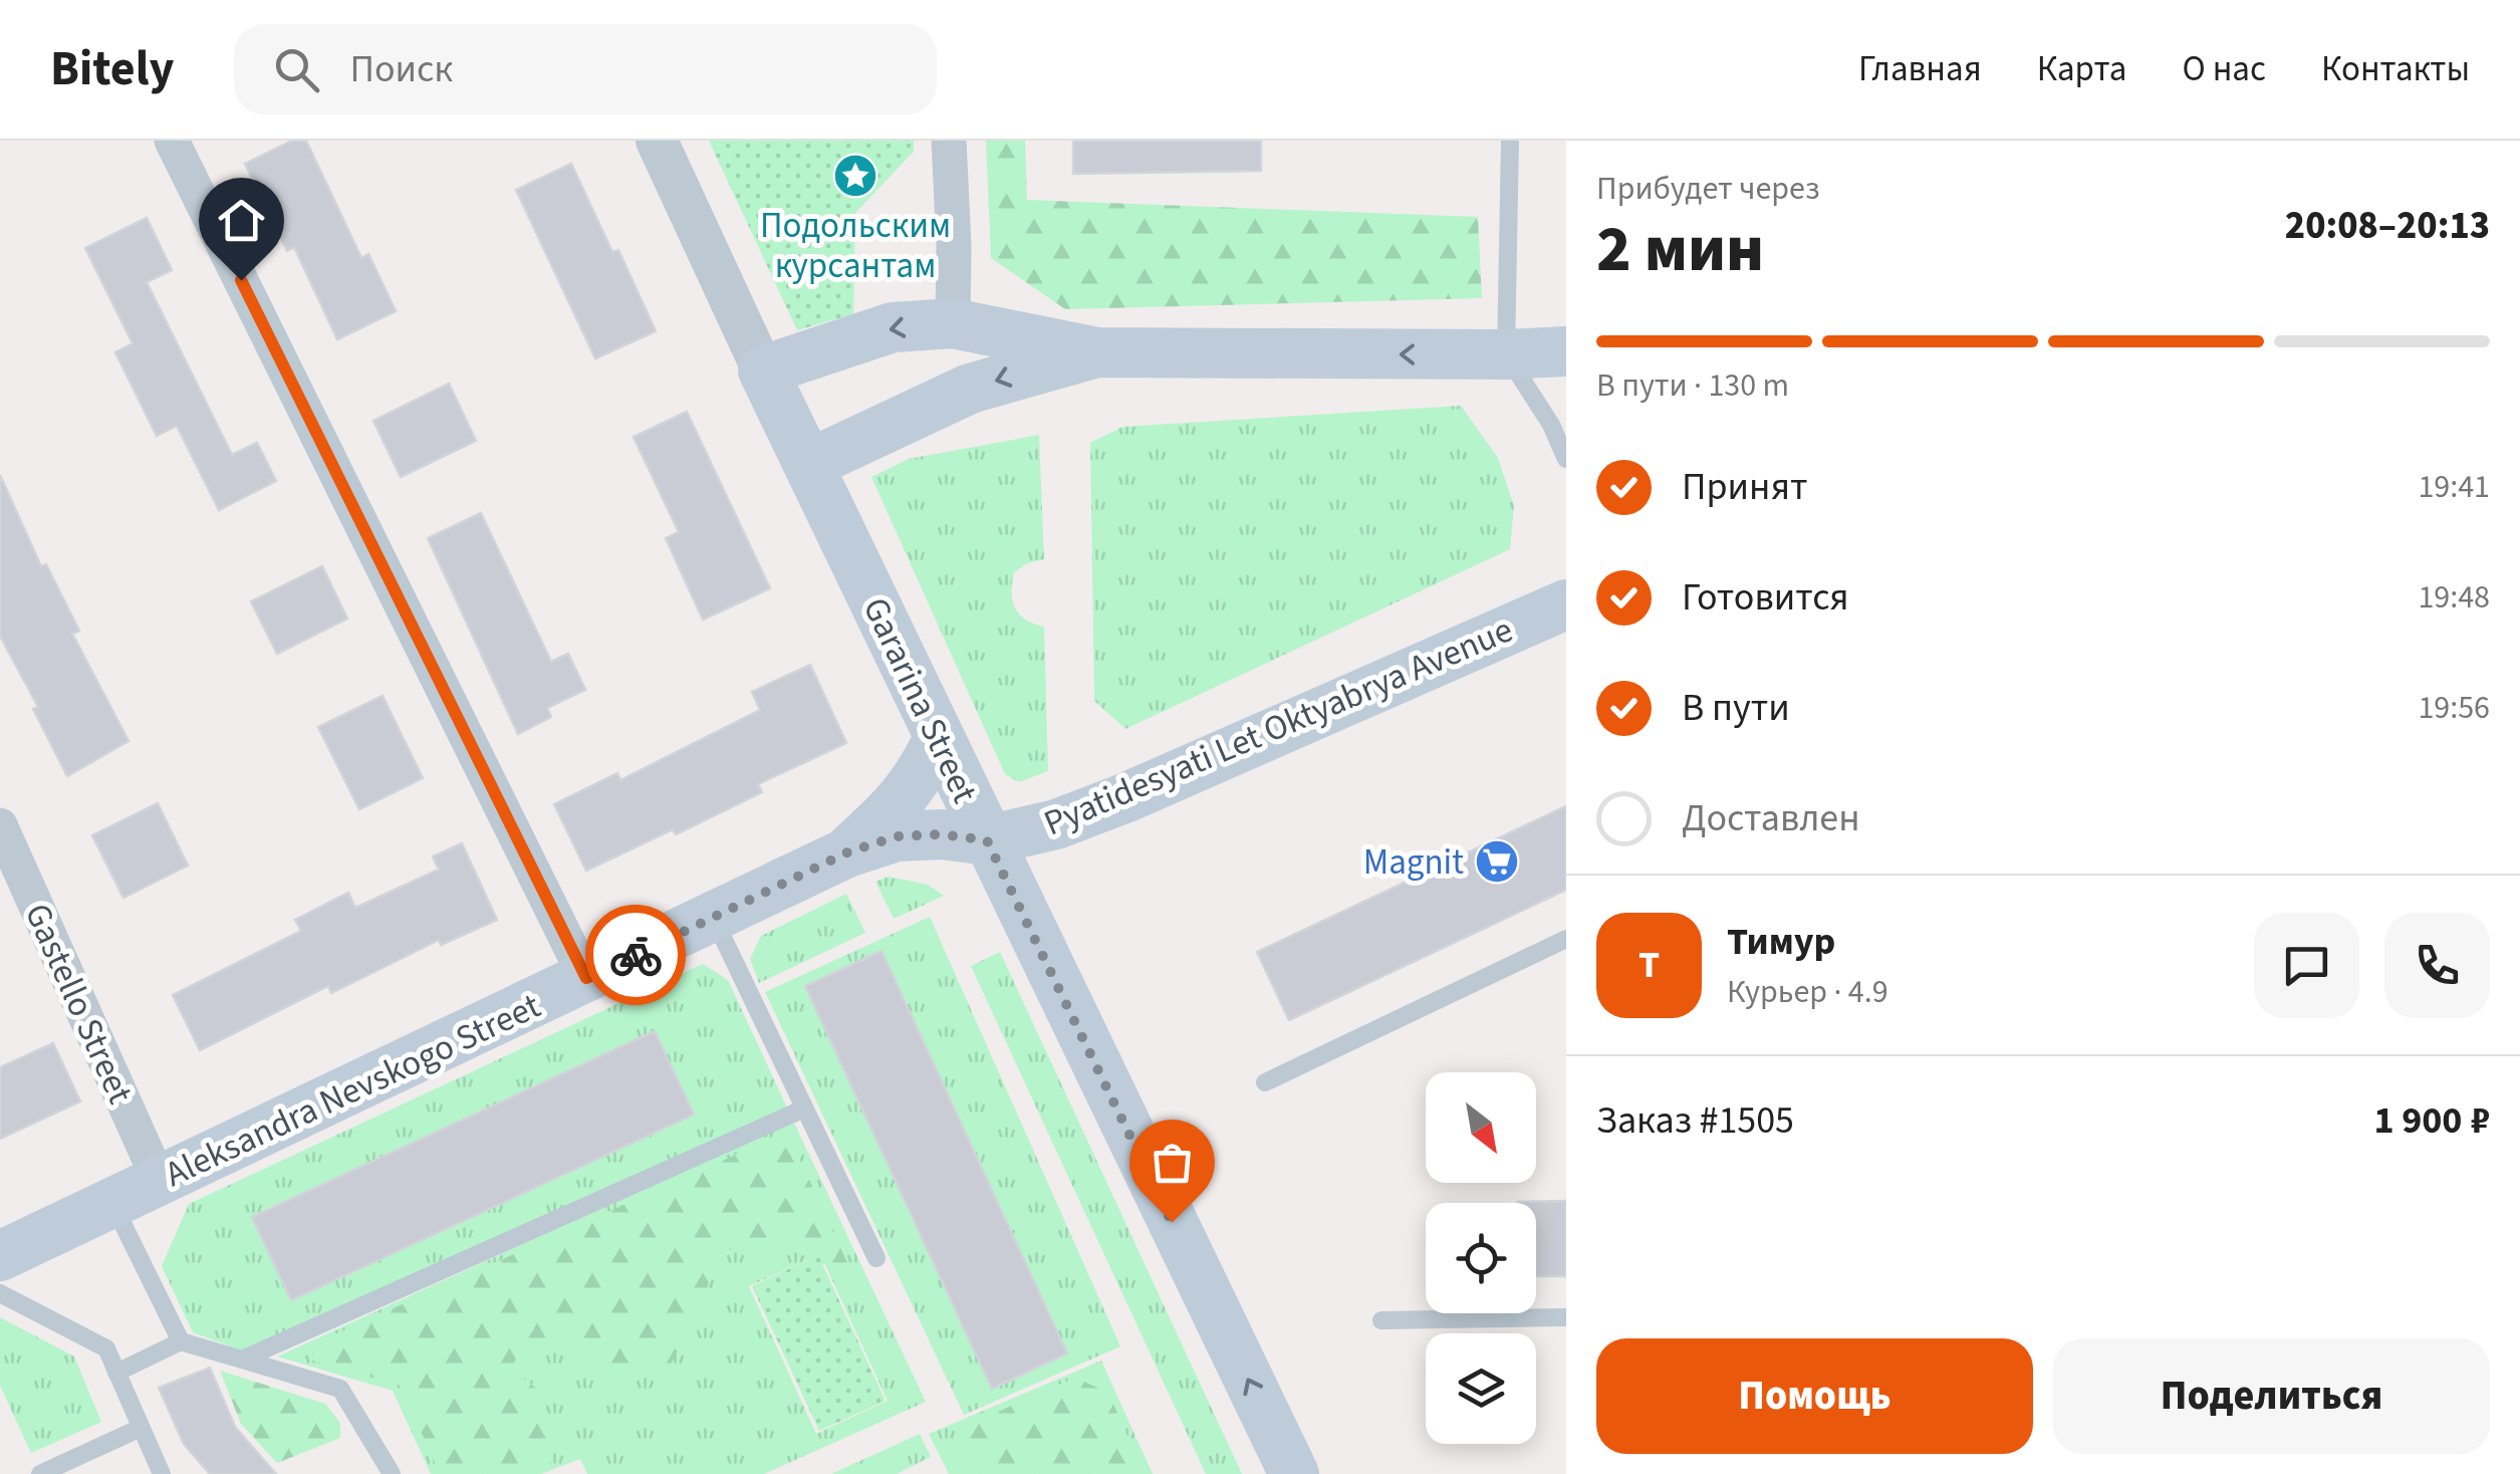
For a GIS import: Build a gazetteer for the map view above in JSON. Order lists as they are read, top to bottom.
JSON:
{
  "streets": {
    "main road": ["Gararina Street", "Pyatidesyati Let Oktyabrya Avenue", "Aleksandra Nevskogo Street"],
    "street": ["Gastello Street"]
  },
  "crossings": [
    ["Gararina Street", "Pyatidesyati Let Oktyabrya Avenue"],
    ["Gararina Street", "Aleksandra Nevskogo Street"],
    ["Pyatidesyati Let Oktyabrya Avenue", "Aleksandra Nevskogo Street"],
    ["Gastello Street", "Aleksandra Nevskogo Street"]
  ],
  "one_way": ["Gararina Street"],
  "places": {
    "place": ["Подольским курсантам"],
    "supermarket": ["Magnit"]
  },
  "north": "bottom right",
  "page": {
    "header": "Bitely",
    "search": "Поиск",
    "nav": [
      "Главная",
      "Карта",
      "О нас",
      "Контакты"
    ],
    "heading": ["2 мин", "Прибудет через", "20:08–20:13"],
    "panel": [
      "Тимур",
      "Курьер · 4.9",
      "Заказ #1505",
      "1 900 ₽"
    ],
    "bar": "В пути · 130 m",
    "list": [
      ["Принят", "19:41"],
      ["Готовится", "19:48"],
      ["В пути", "19:56"],
      "Доставлен"
    ],
    "round": "Т",
    "buttons": ["Помощь", "Поделиться"]
  }
}
